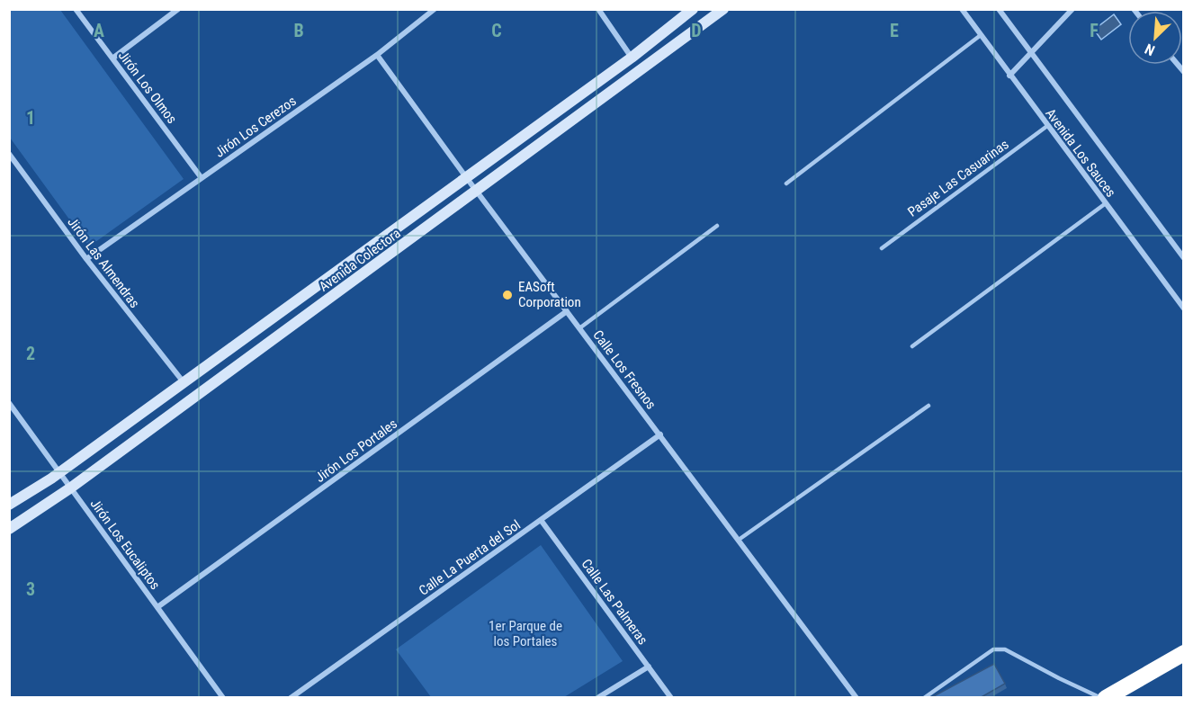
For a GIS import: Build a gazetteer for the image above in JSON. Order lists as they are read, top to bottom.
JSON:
{
  "streets": {
    "street": [
      "Jirón Los Olmos",
      "Jirón Los Cerezos",
      "Avenida Los Sauces",
      "Avenida Colectora",
      "Jirón Las Almendras",
      "Calle Los Fresnos",
      "Jirón Los Portales",
      "Jirón Los Eucaliptos",
      "Calle La Puerta del Sol",
      "Calle Las Palmeras"
    ],
    "lane": ["Pasaje Las Casuarinas"]
  },
  "crossings": [
    ["Jirón Los Olmos", "Jirón Los Cerezos"],
    ["Jirón Los Cerezos", "Jirón Las Almendras"],
    ["Jirón Los Cerezos", "Calle Los Fresnos"],
    ["Avenida Los Sauces", "Pasaje Las Casuarinas"],
    ["Avenida Colectora", "Jirón Las Almendras"],
    ["Avenida Colectora", "Calle Los Fresnos"],
    ["Avenida Colectora", "Jirón Los Eucaliptos"],
    ["Calle Los Fresnos", "Jirón Los Portales"],
    ["Calle Los Fresnos", "Calle La Puerta del Sol"],
    ["Jirón Los Portales", "Jirón Los Eucaliptos"],
    ["Calle La Puerta del Sol", "Calle Las Palmeras"]
  ],
  "parks": ["1er Parque de los Portales"],
  "places": ["EASoft Corporation"],
  "north": "bottom left",
  "grid": {
    "columns": [
      "A",
      "B",
      "C",
      "D",
      "E",
      "F"
    ],
    "rows": ["1", "2", "3"]
  }
}
